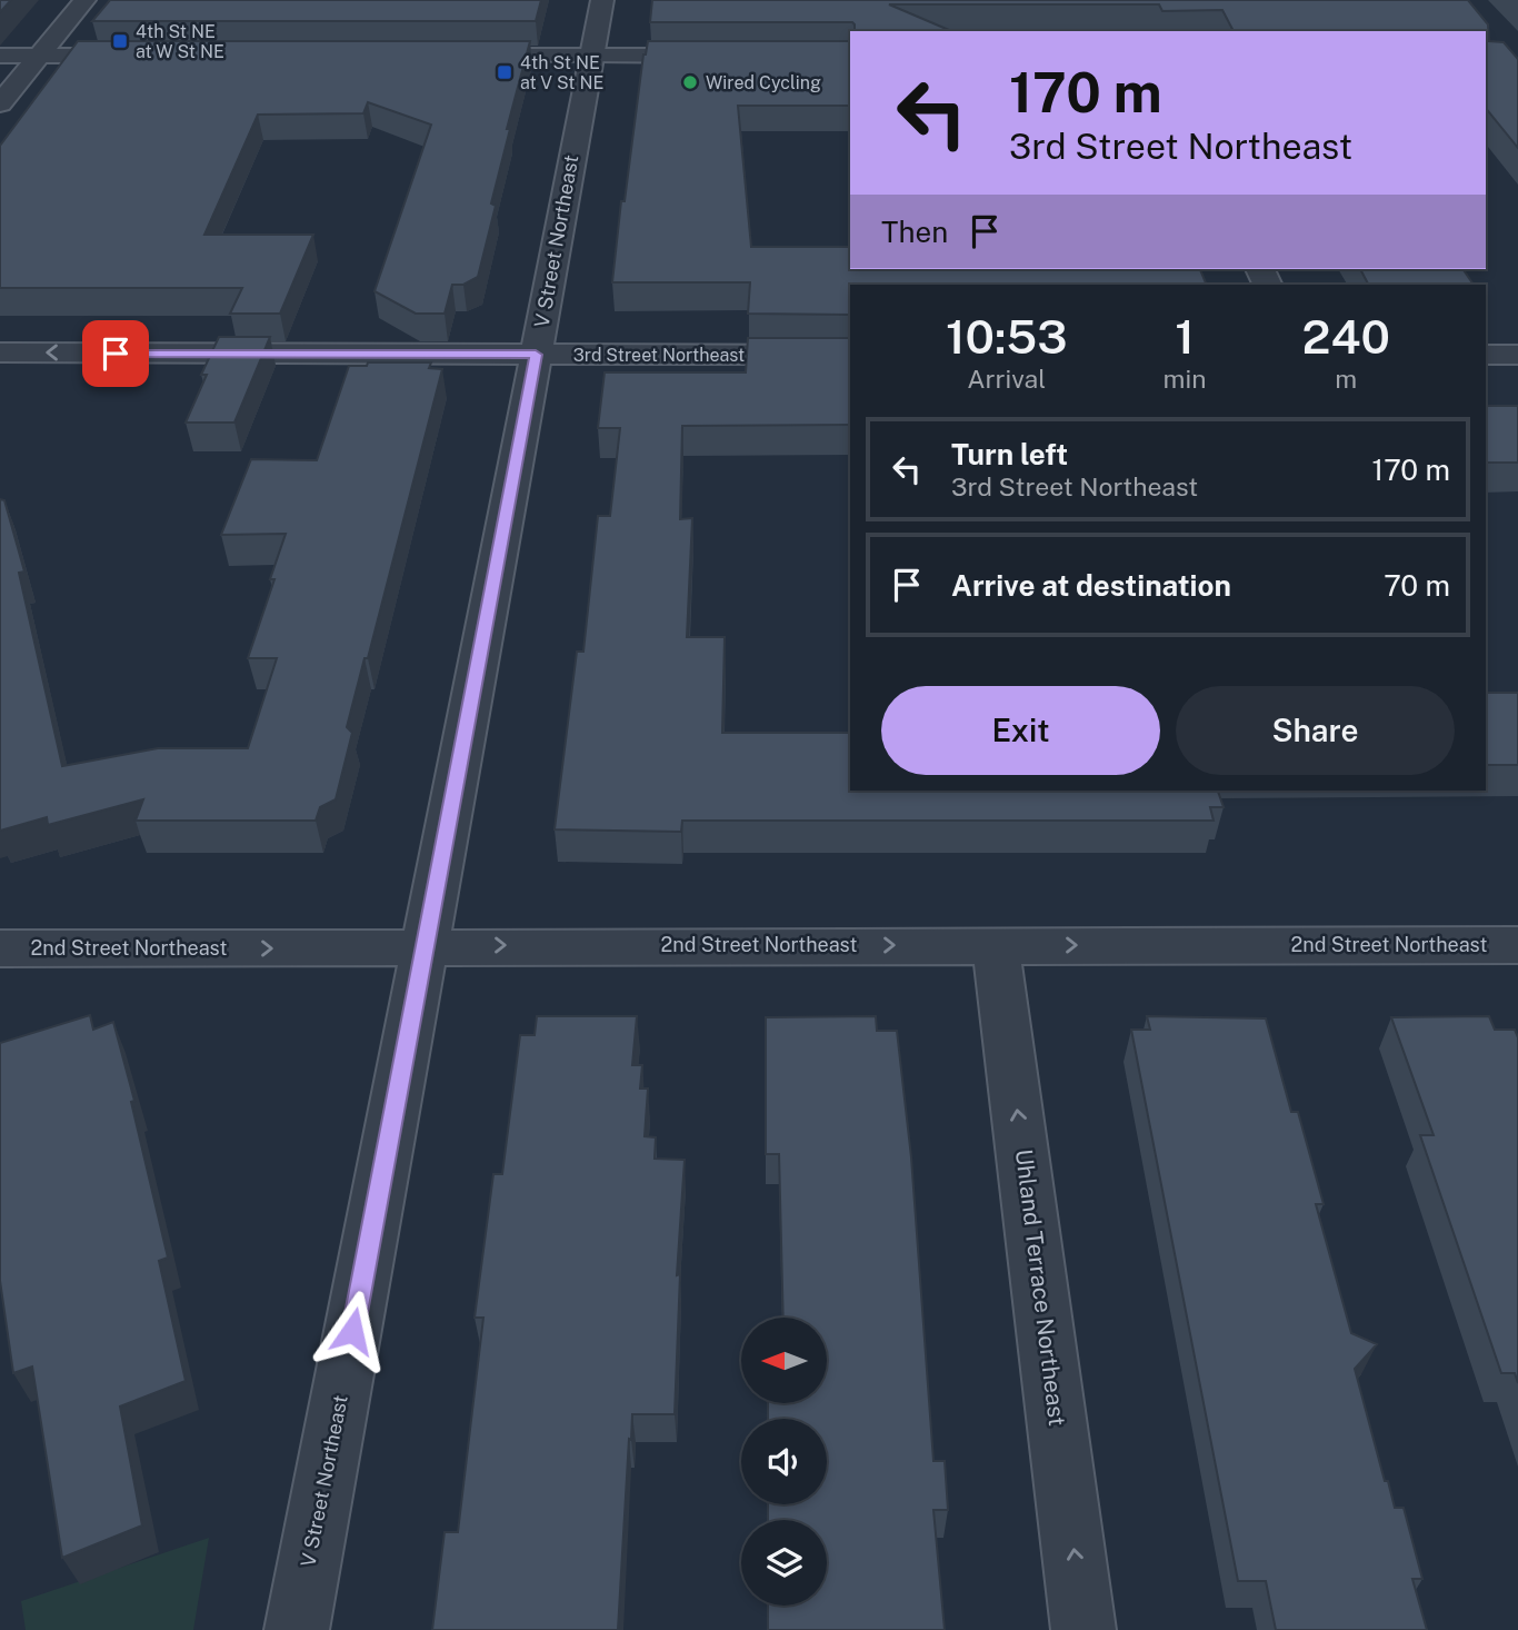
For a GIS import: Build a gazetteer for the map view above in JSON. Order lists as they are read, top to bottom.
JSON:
{
  "streets": {
    "street": [
      "V Street Northeast",
      "3rd Street Northeast",
      "2nd Street Northeast",
      "Uhland Terrace Northeast"
    ]
  },
  "crossings": [
    ["V Street Northeast", "3rd Street Northeast"],
    ["V Street Northeast", "2nd Street Northeast"],
    ["2nd Street Northeast", "Uhland Terrace Northeast"]
  ],
  "one_way": ["2nd Street Northeast", "Uhland Terrace Northeast"],
  "places": {
    "transit": ["4th St NE at W St NE", "4th St NE at V St NE"],
    "other": ["Wired Cycling"]
  },
  "north": "left",
  "page": {
    "turn": ["170 m", "3rd Street Northeast"],
    "then": "Then",
    "eta": [
      "10:53",
      "Arrival",
      "1",
      "min",
      "240",
      "m"
    ],
    "list": [
      {
        "name": "Turn left",
        "note": "3rd Street Northeast",
        "value": "170 m"
      },
      {
        "name": "Arrive at destination",
        "value": "70 m"
      }
    ],
    "buttons": ["Exit", "Share"]
  }
}
